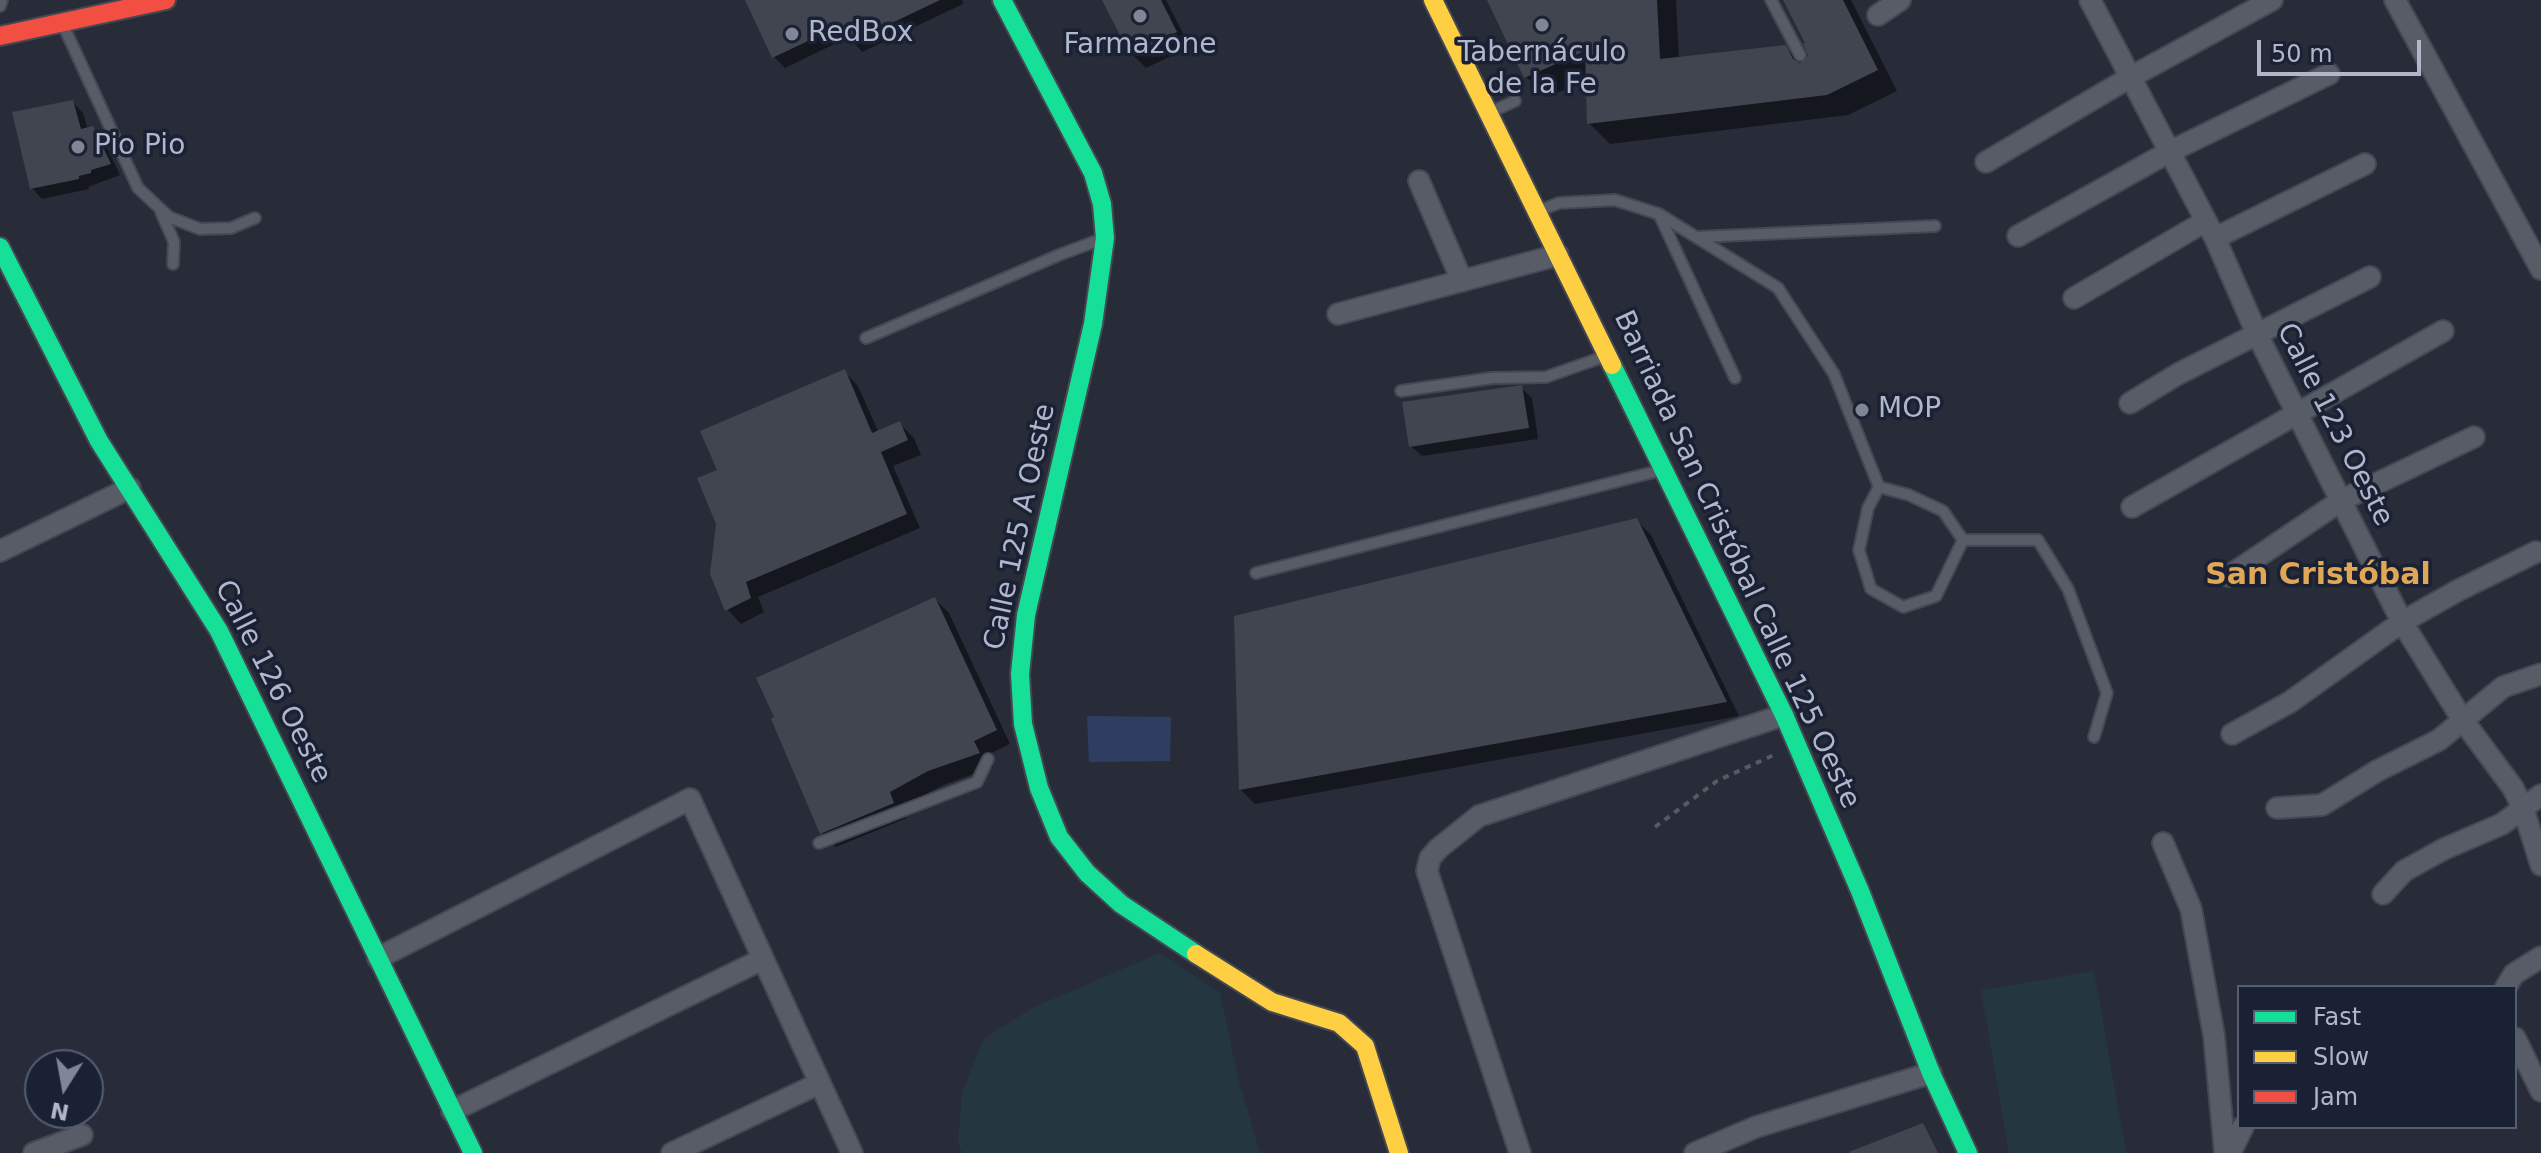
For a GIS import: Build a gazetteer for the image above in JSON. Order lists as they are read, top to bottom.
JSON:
{
  "streets": {
    "street": [
      "Calle 123 Oeste",
      "Calle 125 A Oeste",
      "Barriada San Cristóbal Calle 125 Oeste",
      "Calle 126 Oeste"
    ]
  },
  "districts": ["San Cristóbal"],
  "places": [
    "Farmazone",
    "Tabernáculo de la Fe",
    "RedBox",
    "Pio Pio",
    "MOP"
  ],
  "legend": ["Fast", "Slow", "Jam"],
  "scale_bar": "50 m",
  "north": "bottom"
}
